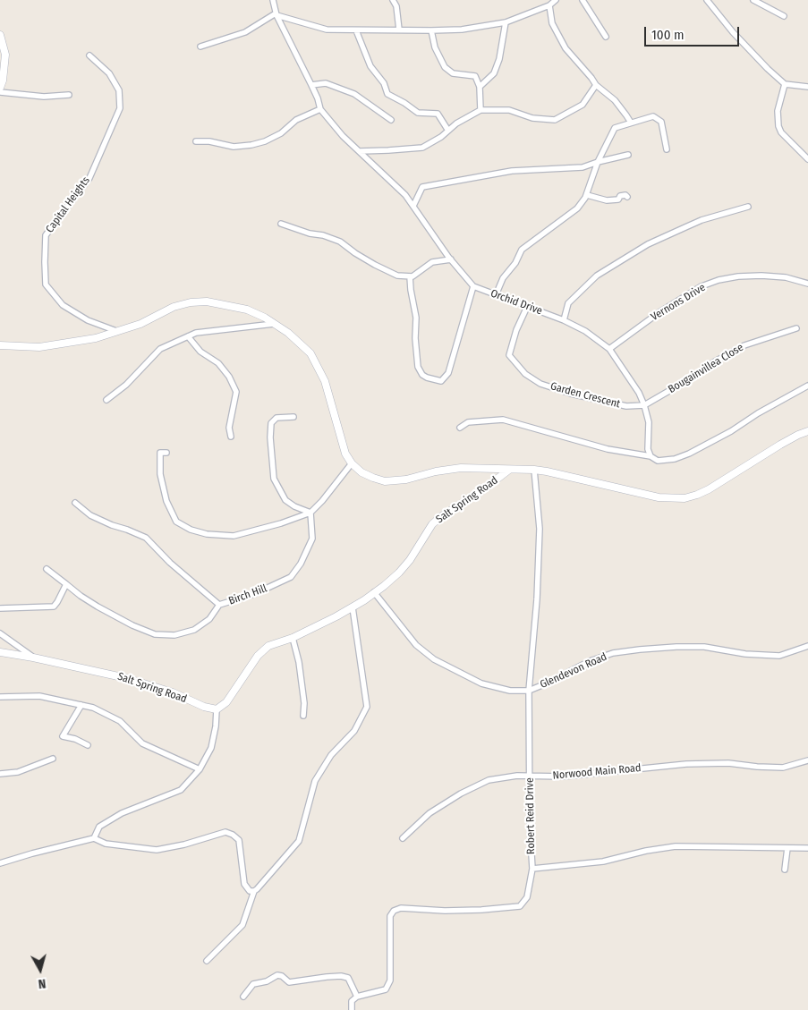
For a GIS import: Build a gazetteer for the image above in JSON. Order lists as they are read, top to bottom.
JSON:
{
  "streets": {
    "street": [
      "Capital Heights",
      "Orchid Drive",
      "Vernons Drive",
      "Bougainvillea Close",
      "Garden Crescent",
      "Salt Spring Road",
      "Birch Hill",
      "Glendevon Road",
      "Norwood Main Road",
      "Robert Reid Drive"
    ]
  },
  "crossings": [
    ["Orchid Drive", "Vernons Drive"],
    ["Orchid Drive", "Bougainvillea Close"],
    ["Orchid Drive", "Garden Crescent"],
    ["Bougainvillea Close", "Garden Crescent"],
    ["Salt Spring Road", "Glendevon Road"],
    ["Salt Spring Road", "Robert Reid Drive"],
    ["Glendevon Road", "Robert Reid Drive"],
    ["Norwood Main Road", "Robert Reid Drive"]
  ],
  "scale_bar": "100 m",
  "north": "bottom"
}
